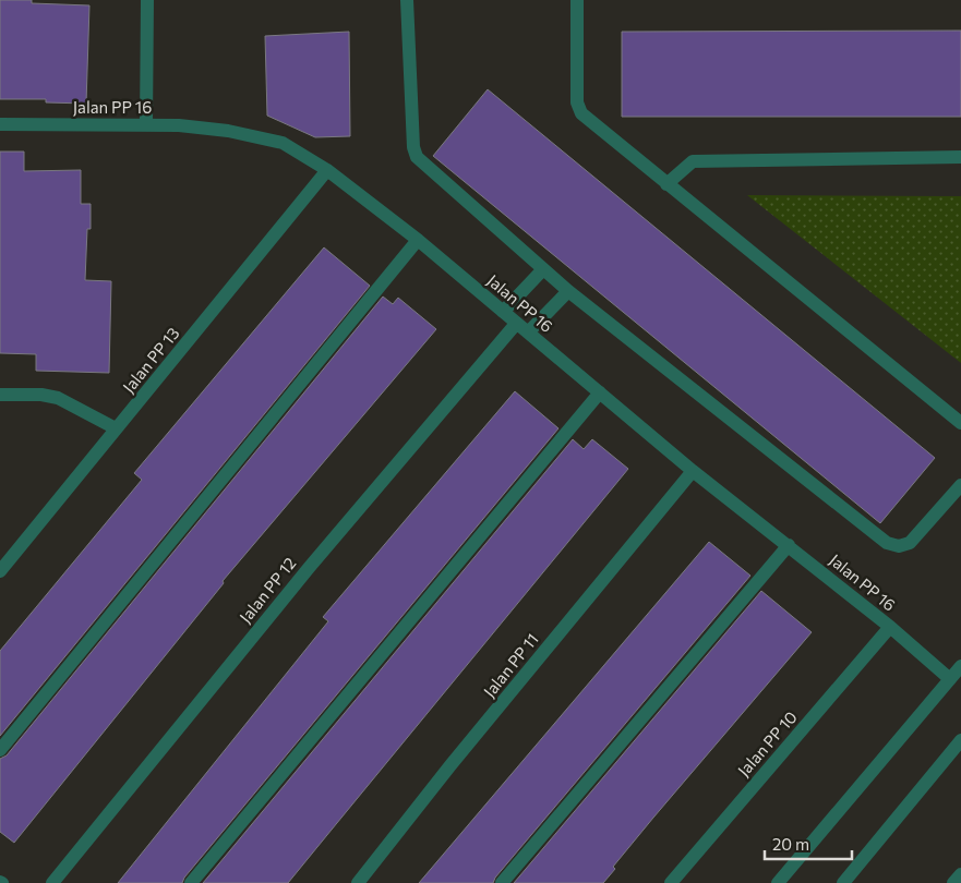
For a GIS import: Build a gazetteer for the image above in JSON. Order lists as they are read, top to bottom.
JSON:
{
  "streets": {
    "street": [
      "Jalan PP 16",
      "Jalan PP 13",
      "Jalan PP 12",
      "Jalan PP 11",
      "Jalan PP 10"
    ]
  },
  "crossings": [
    ["Jalan PP 16", "Jalan PP 13"],
    ["Jalan PP 16", "Jalan PP 12"],
    ["Jalan PP 16", "Jalan PP 11"],
    ["Jalan PP 16", "Jalan PP 10"]
  ],
  "scale_bar": "20 m"
}
